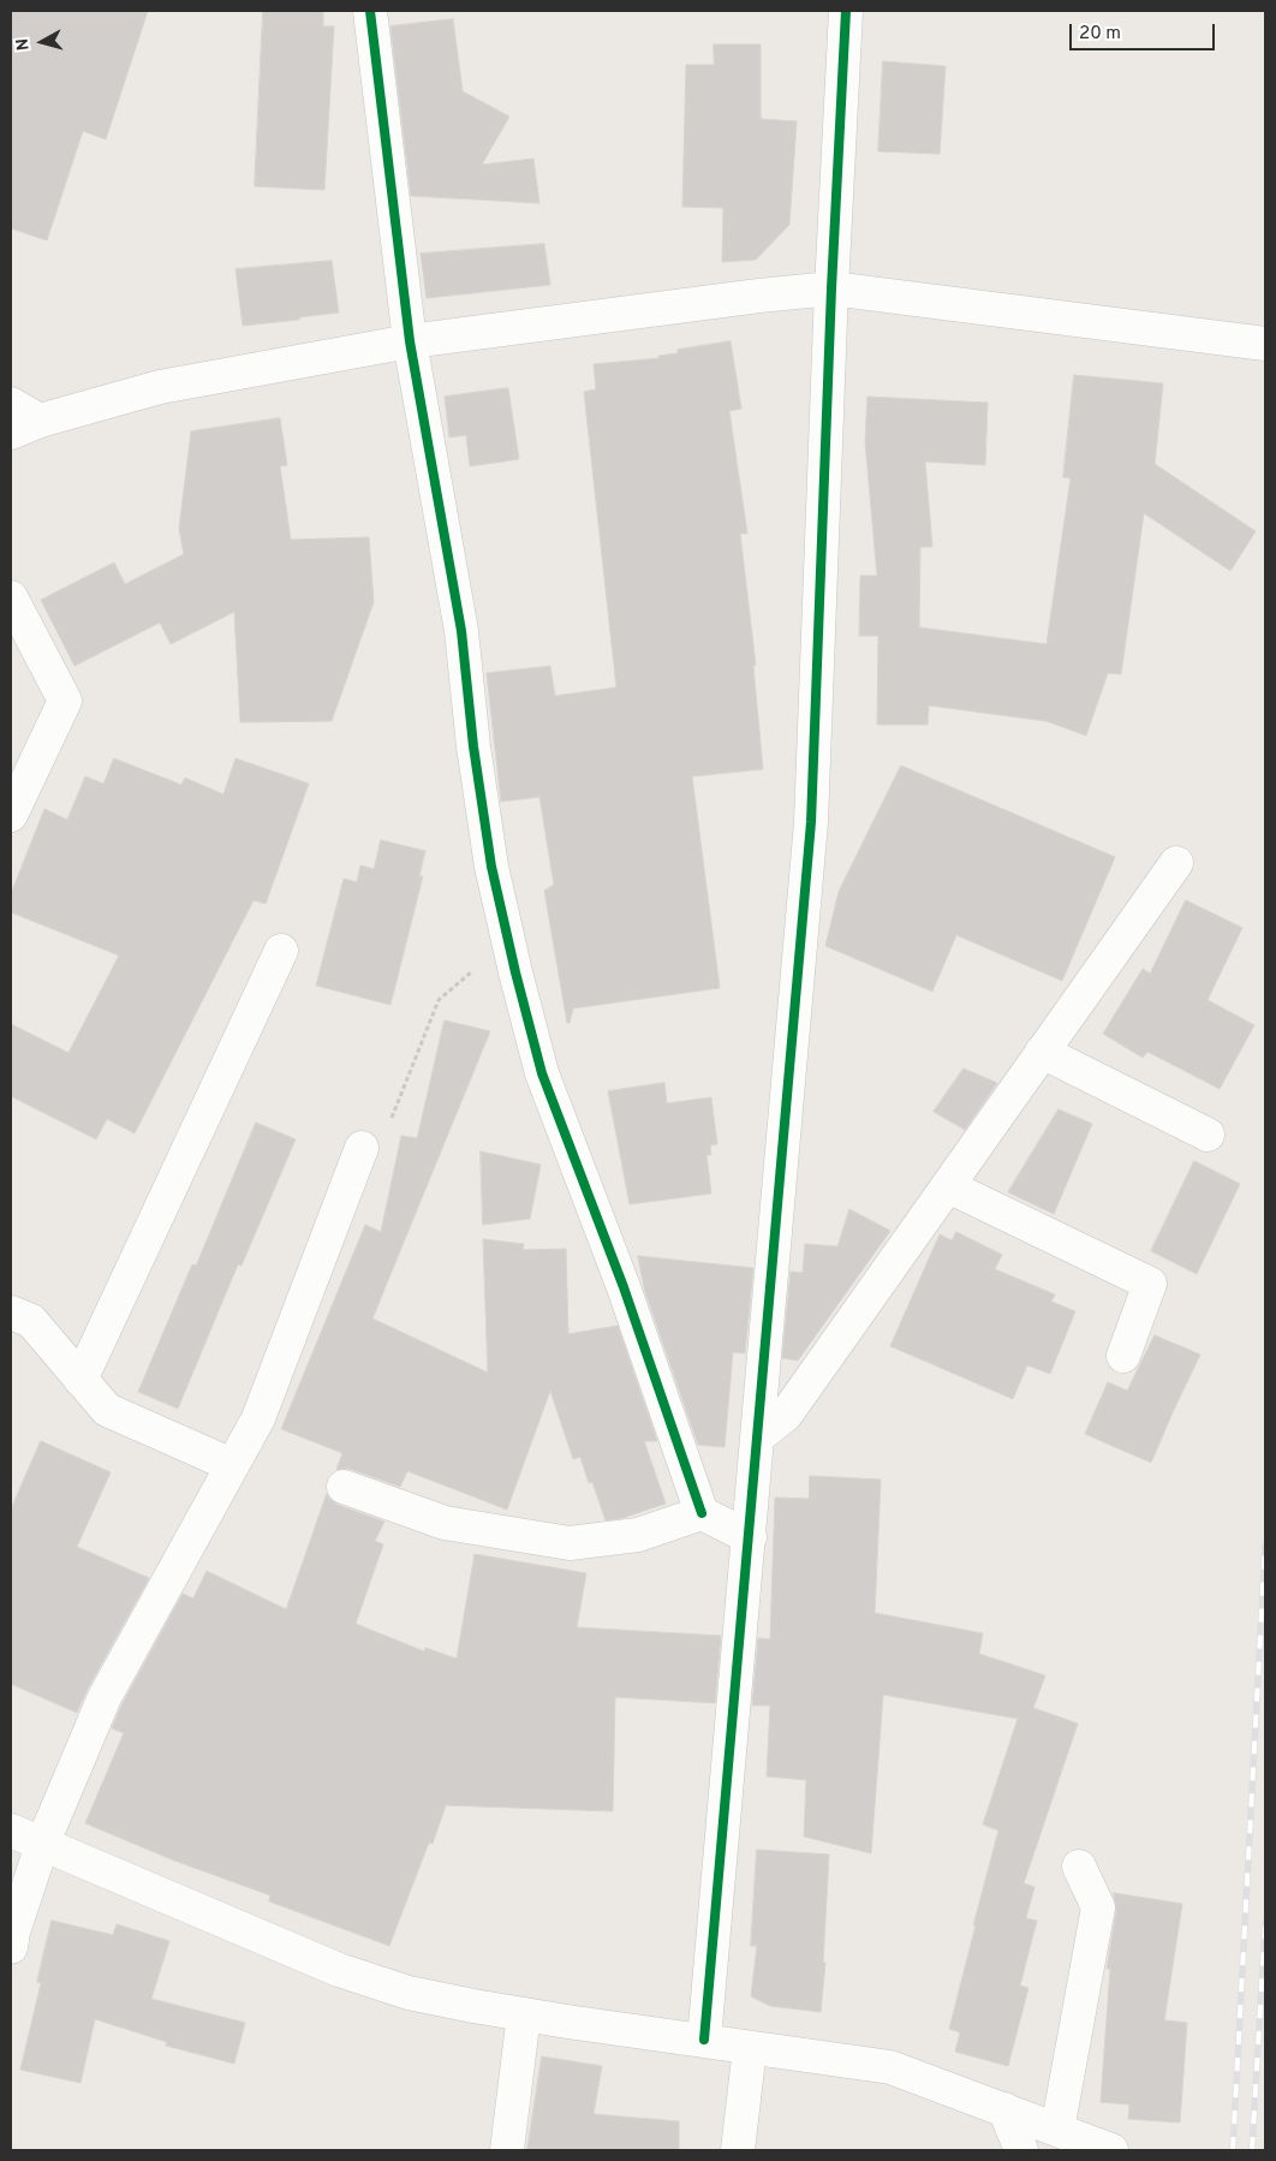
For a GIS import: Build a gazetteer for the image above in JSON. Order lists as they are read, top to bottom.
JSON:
{
  "scale_bar": "20 m",
  "north": "left"
}
